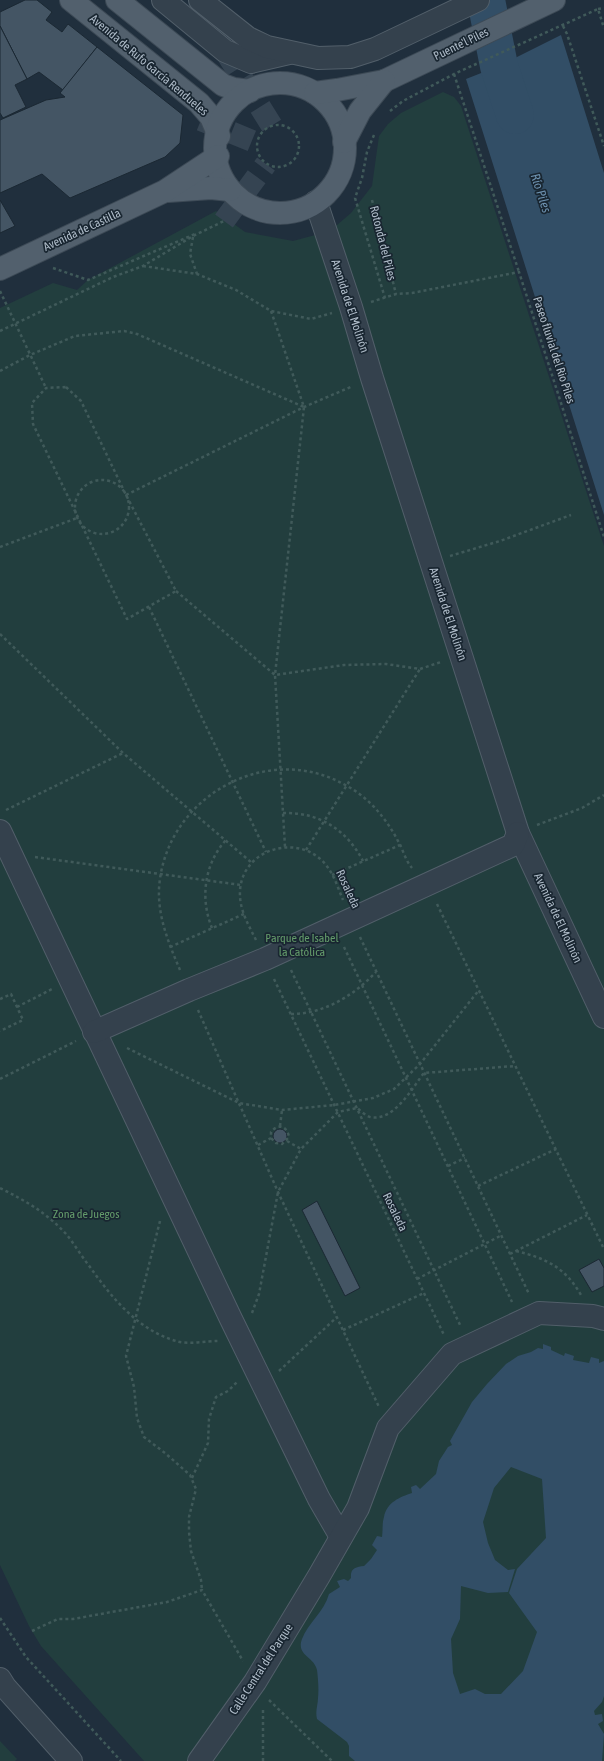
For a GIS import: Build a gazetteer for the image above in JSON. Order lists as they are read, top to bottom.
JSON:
{
  "streets": {
    "main road": ["Puente'l Piles", "Avenida de Rufo García Rendueles", "Avenida de Castilla"],
    "street": ["Avenida de El Molinón", "Calle Central del Parque"],
    "path": ["Rotonda del Piles", "Paseo fluvial del Rio Piles", "Rosaleda"]
  },
  "crossings": [
    ["Avenida de Rufo García Rendueles", "Avenida de Castilla"],
    ["Rotonda del Piles", "Paseo fluvial del Rio Piles"]
  ],
  "water": ["Río Piles"],
  "parks": ["Parque de Isabel la Católica", "Zona de Juegos"]
}
